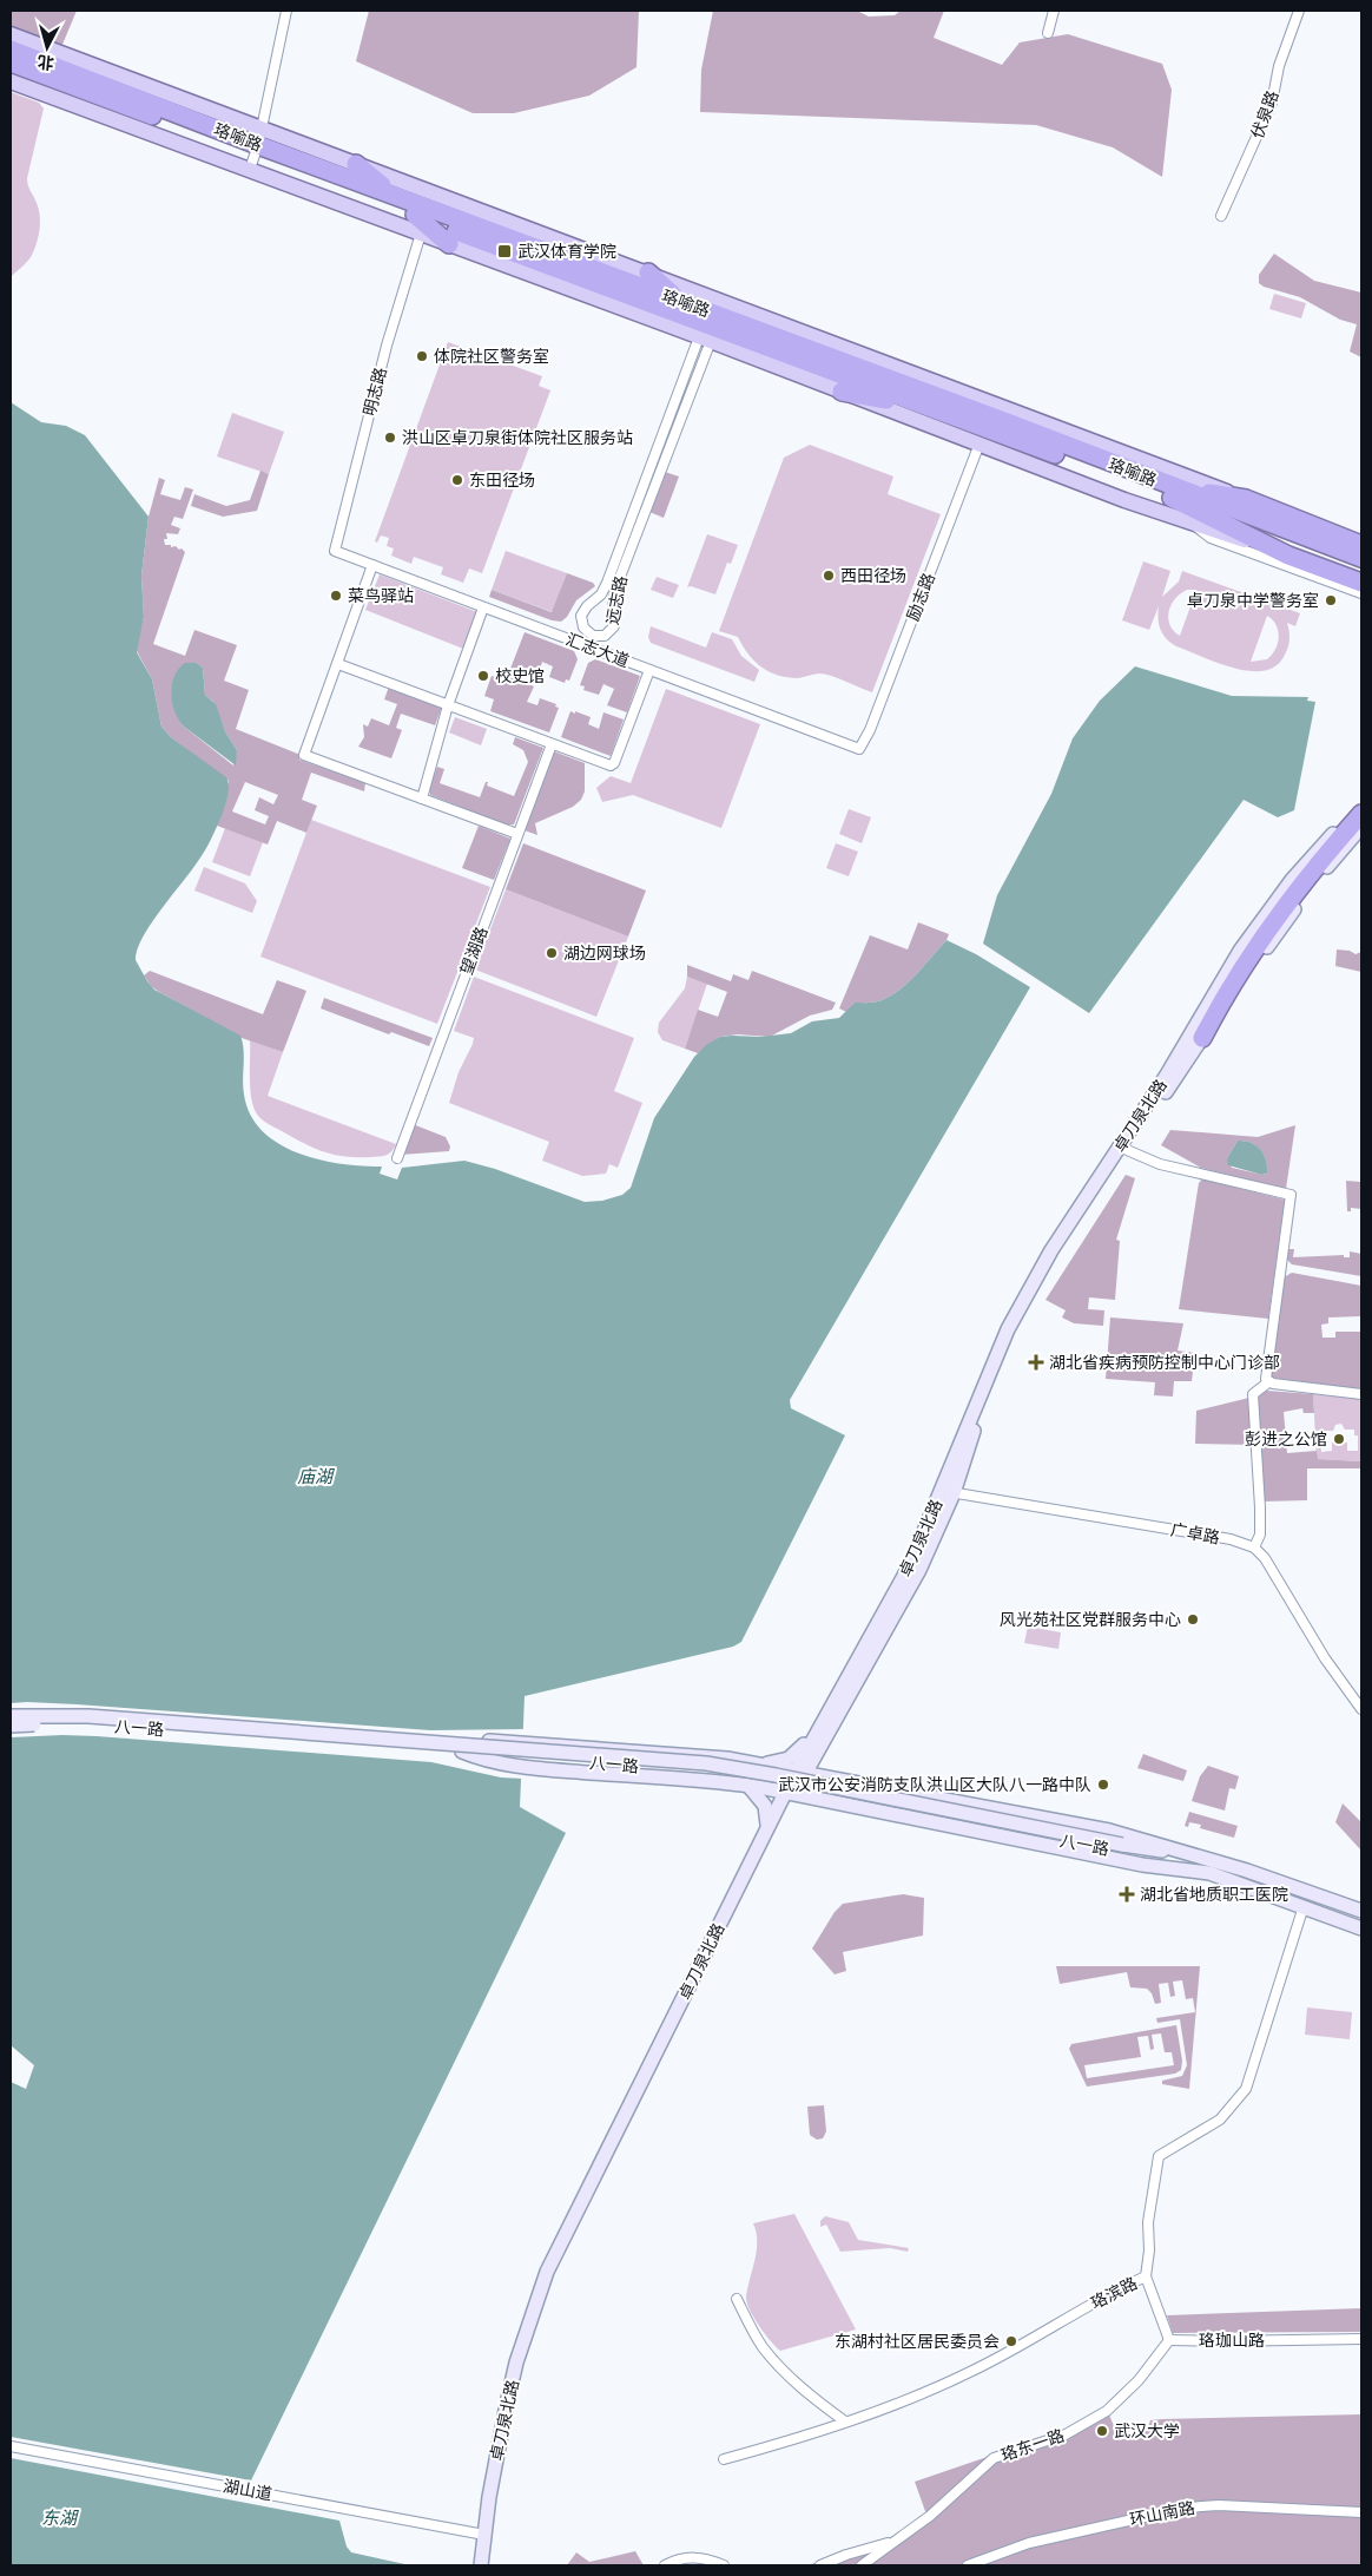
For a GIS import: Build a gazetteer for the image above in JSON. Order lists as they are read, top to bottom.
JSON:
{
  "streets": {
    "highway": ["珞喻路"],
    "main road": ["卓刀泉北路", "八一路"],
    "street": [
      "伏泉路",
      "明志路",
      "励志路",
      "远志路",
      "汇志大道",
      "望湖路",
      "广卓路",
      "珞滨路",
      "珞珈山路",
      "珞东一路",
      "湖山道",
      "环山南路"
    ]
  },
  "crossings": [
    ["明志路", "汇志大道"],
    ["励志路", "汇志大道"],
    ["卓刀泉北路", "广卓路"],
    ["卓刀泉北路", "八一路"],
    ["卓刀泉北路", "湖山道"],
    ["八一路", "珞滨路"],
    ["珞珈山路", "珞东一路"]
  ],
  "water": ["庙湖", "东湖"],
  "places": {
    "transit": ["武汉体育学院"],
    "other": [
      "体院社区警务室",
      "洪山区卓刀泉街体院社区服务站",
      "东田径场",
      "西田径场",
      "菜鸟驿站",
      "卓刀泉中学警务室",
      "校史馆",
      "湖边网球场",
      "彭进之公馆",
      "风光苑社区党群服务中心",
      "武汉市公安消防支队洪山区大队八一路中队",
      "东湖村社区居民委员会",
      "武汉大学"
    ],
    "health": ["湖北省疾病预防控制中心门诊部", "湖北省地质职工医院"]
  },
  "north": "bottom"
}
